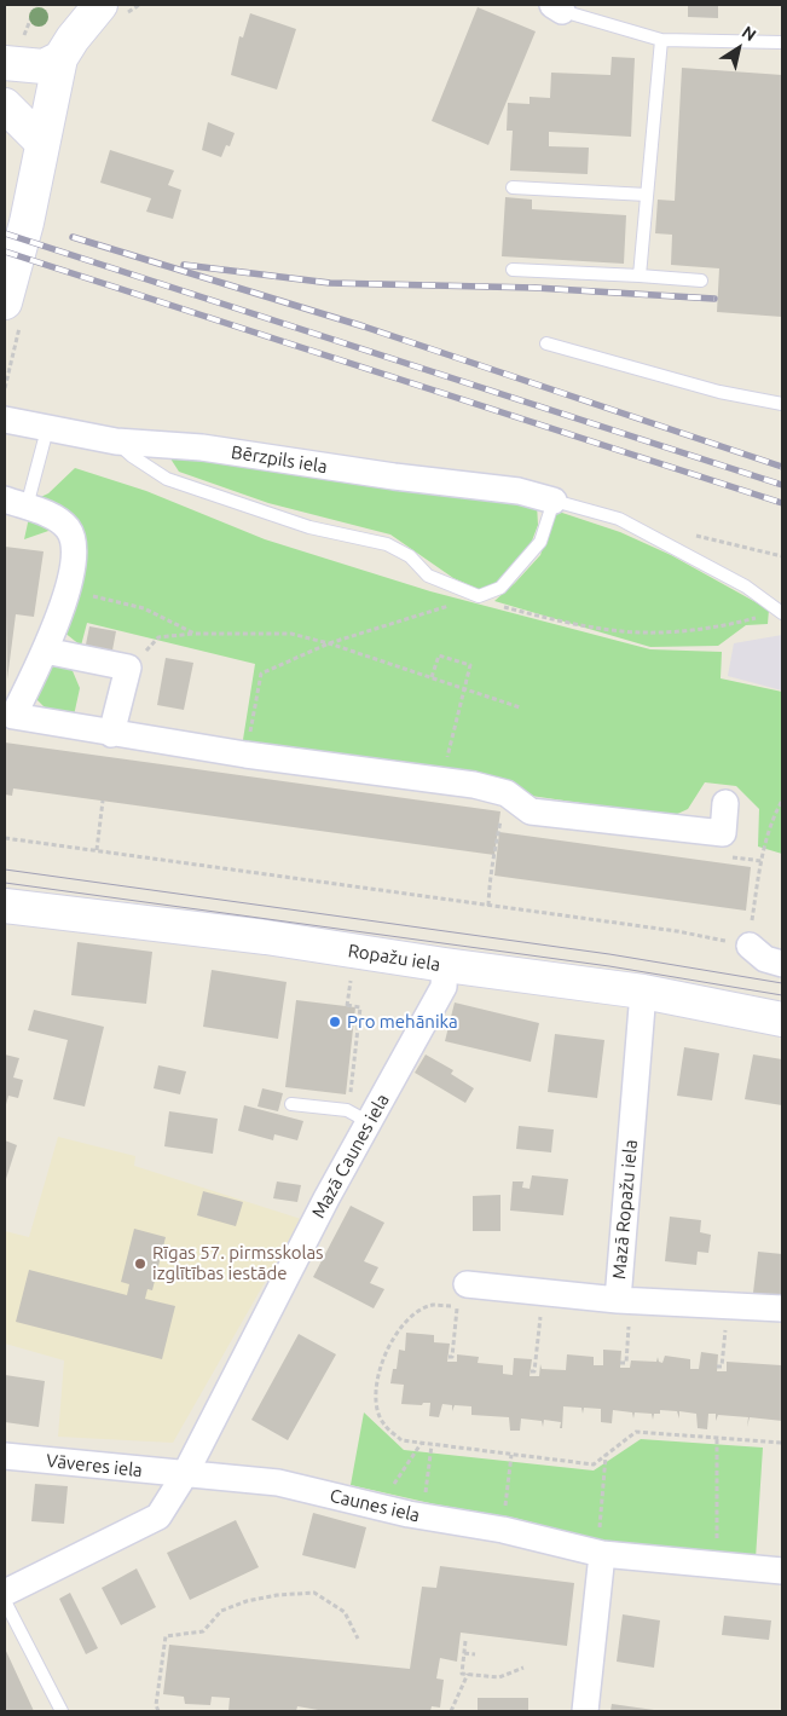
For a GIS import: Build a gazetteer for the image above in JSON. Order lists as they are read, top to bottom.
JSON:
{
  "streets": {
    "street": [
      "Bērzpils iela",
      "Ropažu iela",
      "Mazā Caunes iela",
      "Mazā Ropažu iela",
      "Vāveres iela",
      "Caunes iela"
    ]
  },
  "crossings": [
    ["Ropažu iela", "Mazā Caunes iela"],
    ["Ropažu iela", "Mazā Ropažu iela"],
    ["Mazā Caunes iela", "Vāveres iela"],
    ["Mazā Caunes iela", "Caunes iela"],
    ["Vāveres iela", "Caunes iela"]
  ],
  "places": ["Pro mehānika", "Rīgas 57. pirmsskolas izglītības iestāde"],
  "north": "top right"
}
